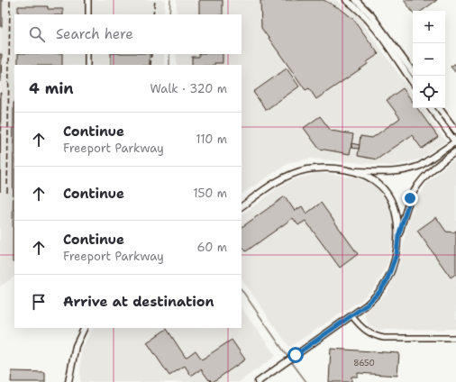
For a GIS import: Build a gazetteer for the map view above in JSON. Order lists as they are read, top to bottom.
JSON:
{
  "house_numbers": ["8650"],
  "page": {
    "map_buttons": ["+", "−"],
    "search": "Search here",
    "heading": ["4 min", "Walk · 320 m"],
    "list": [
      ["Continue", "Freeport Parkway", "110 m"],
      ["Continue", "150 m"],
      ["Continue", "Freeport Parkway", "60 m"],
      "Arrive at destination"
    ]
  }
}
